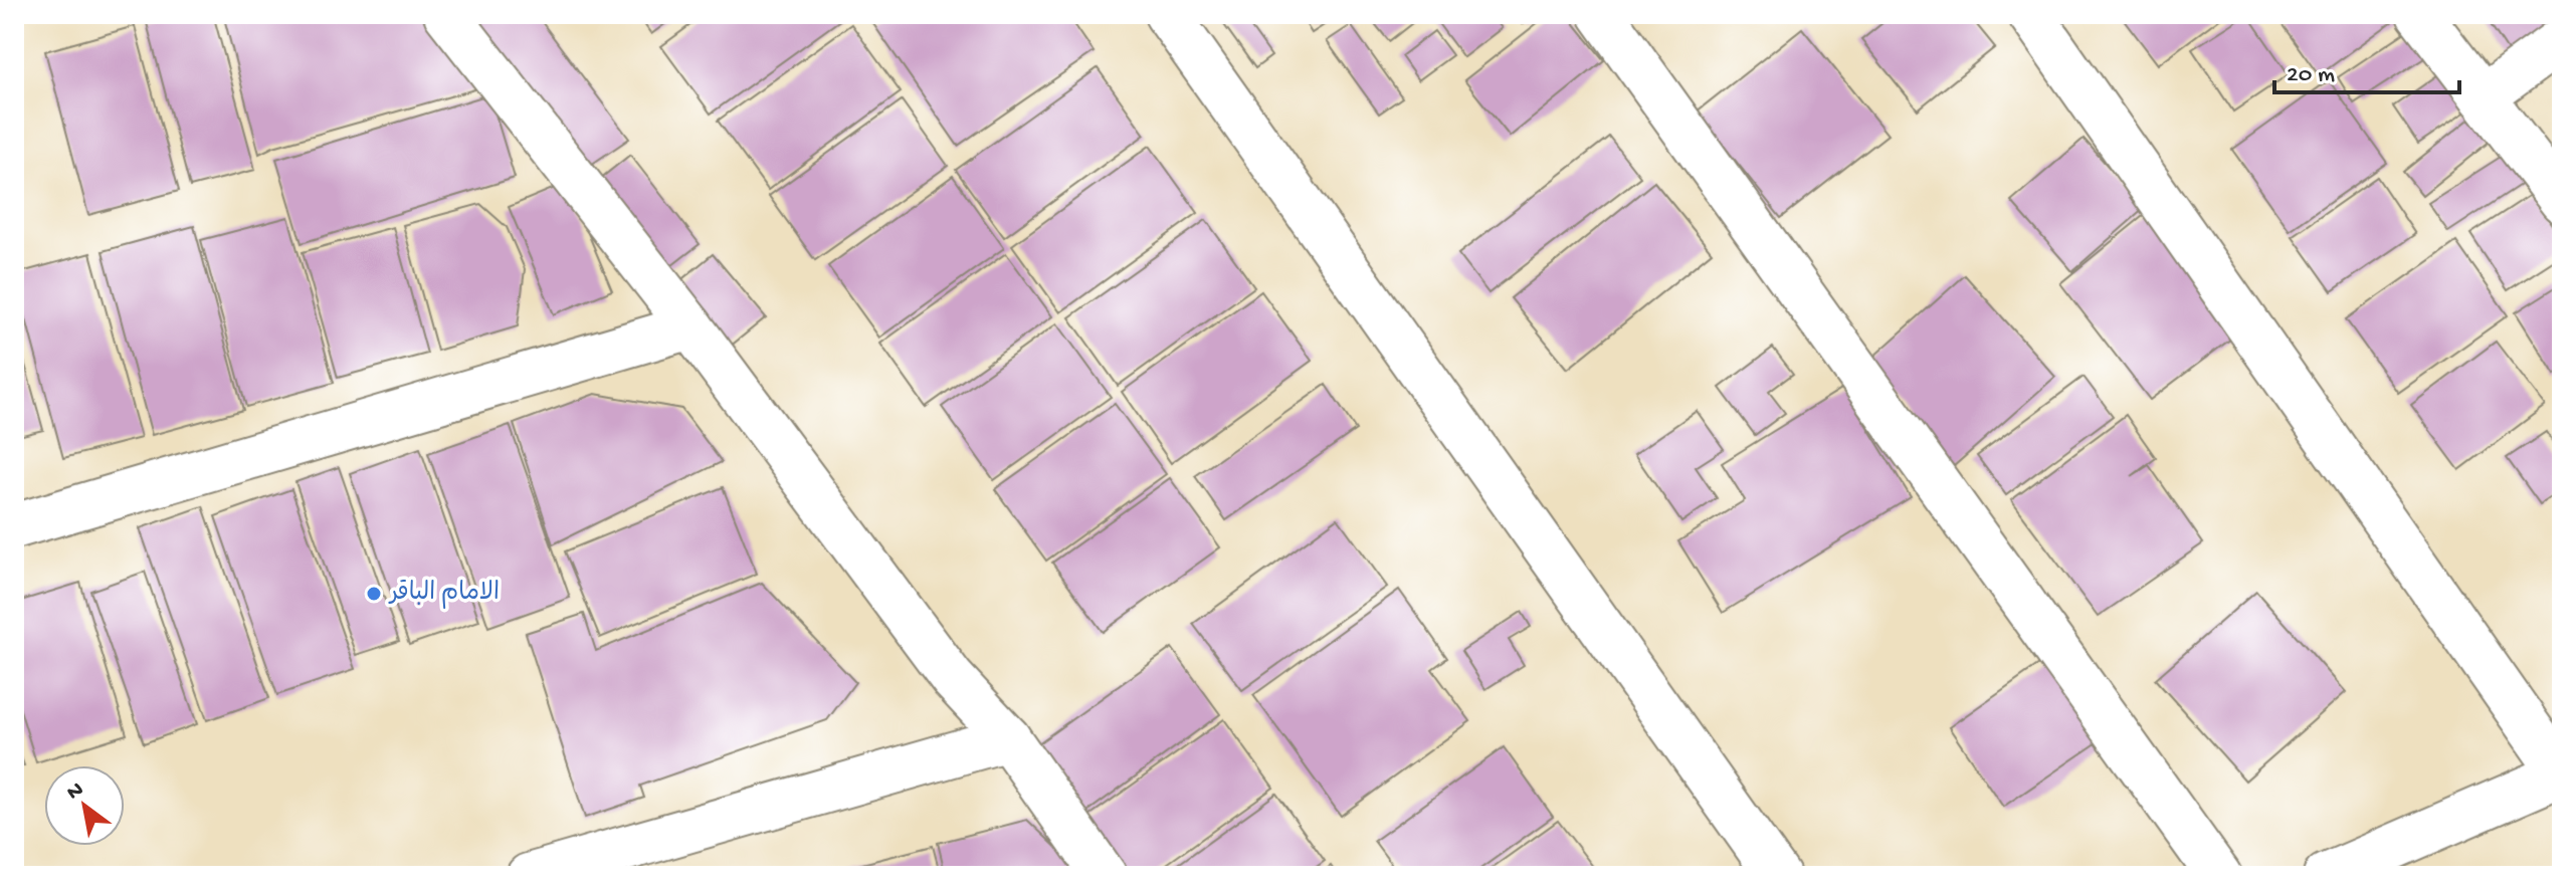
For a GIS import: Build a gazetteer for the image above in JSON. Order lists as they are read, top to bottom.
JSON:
{
  "places": ["الامام الباقر"],
  "scale_bar": "20 m",
  "north": "top left"
}
